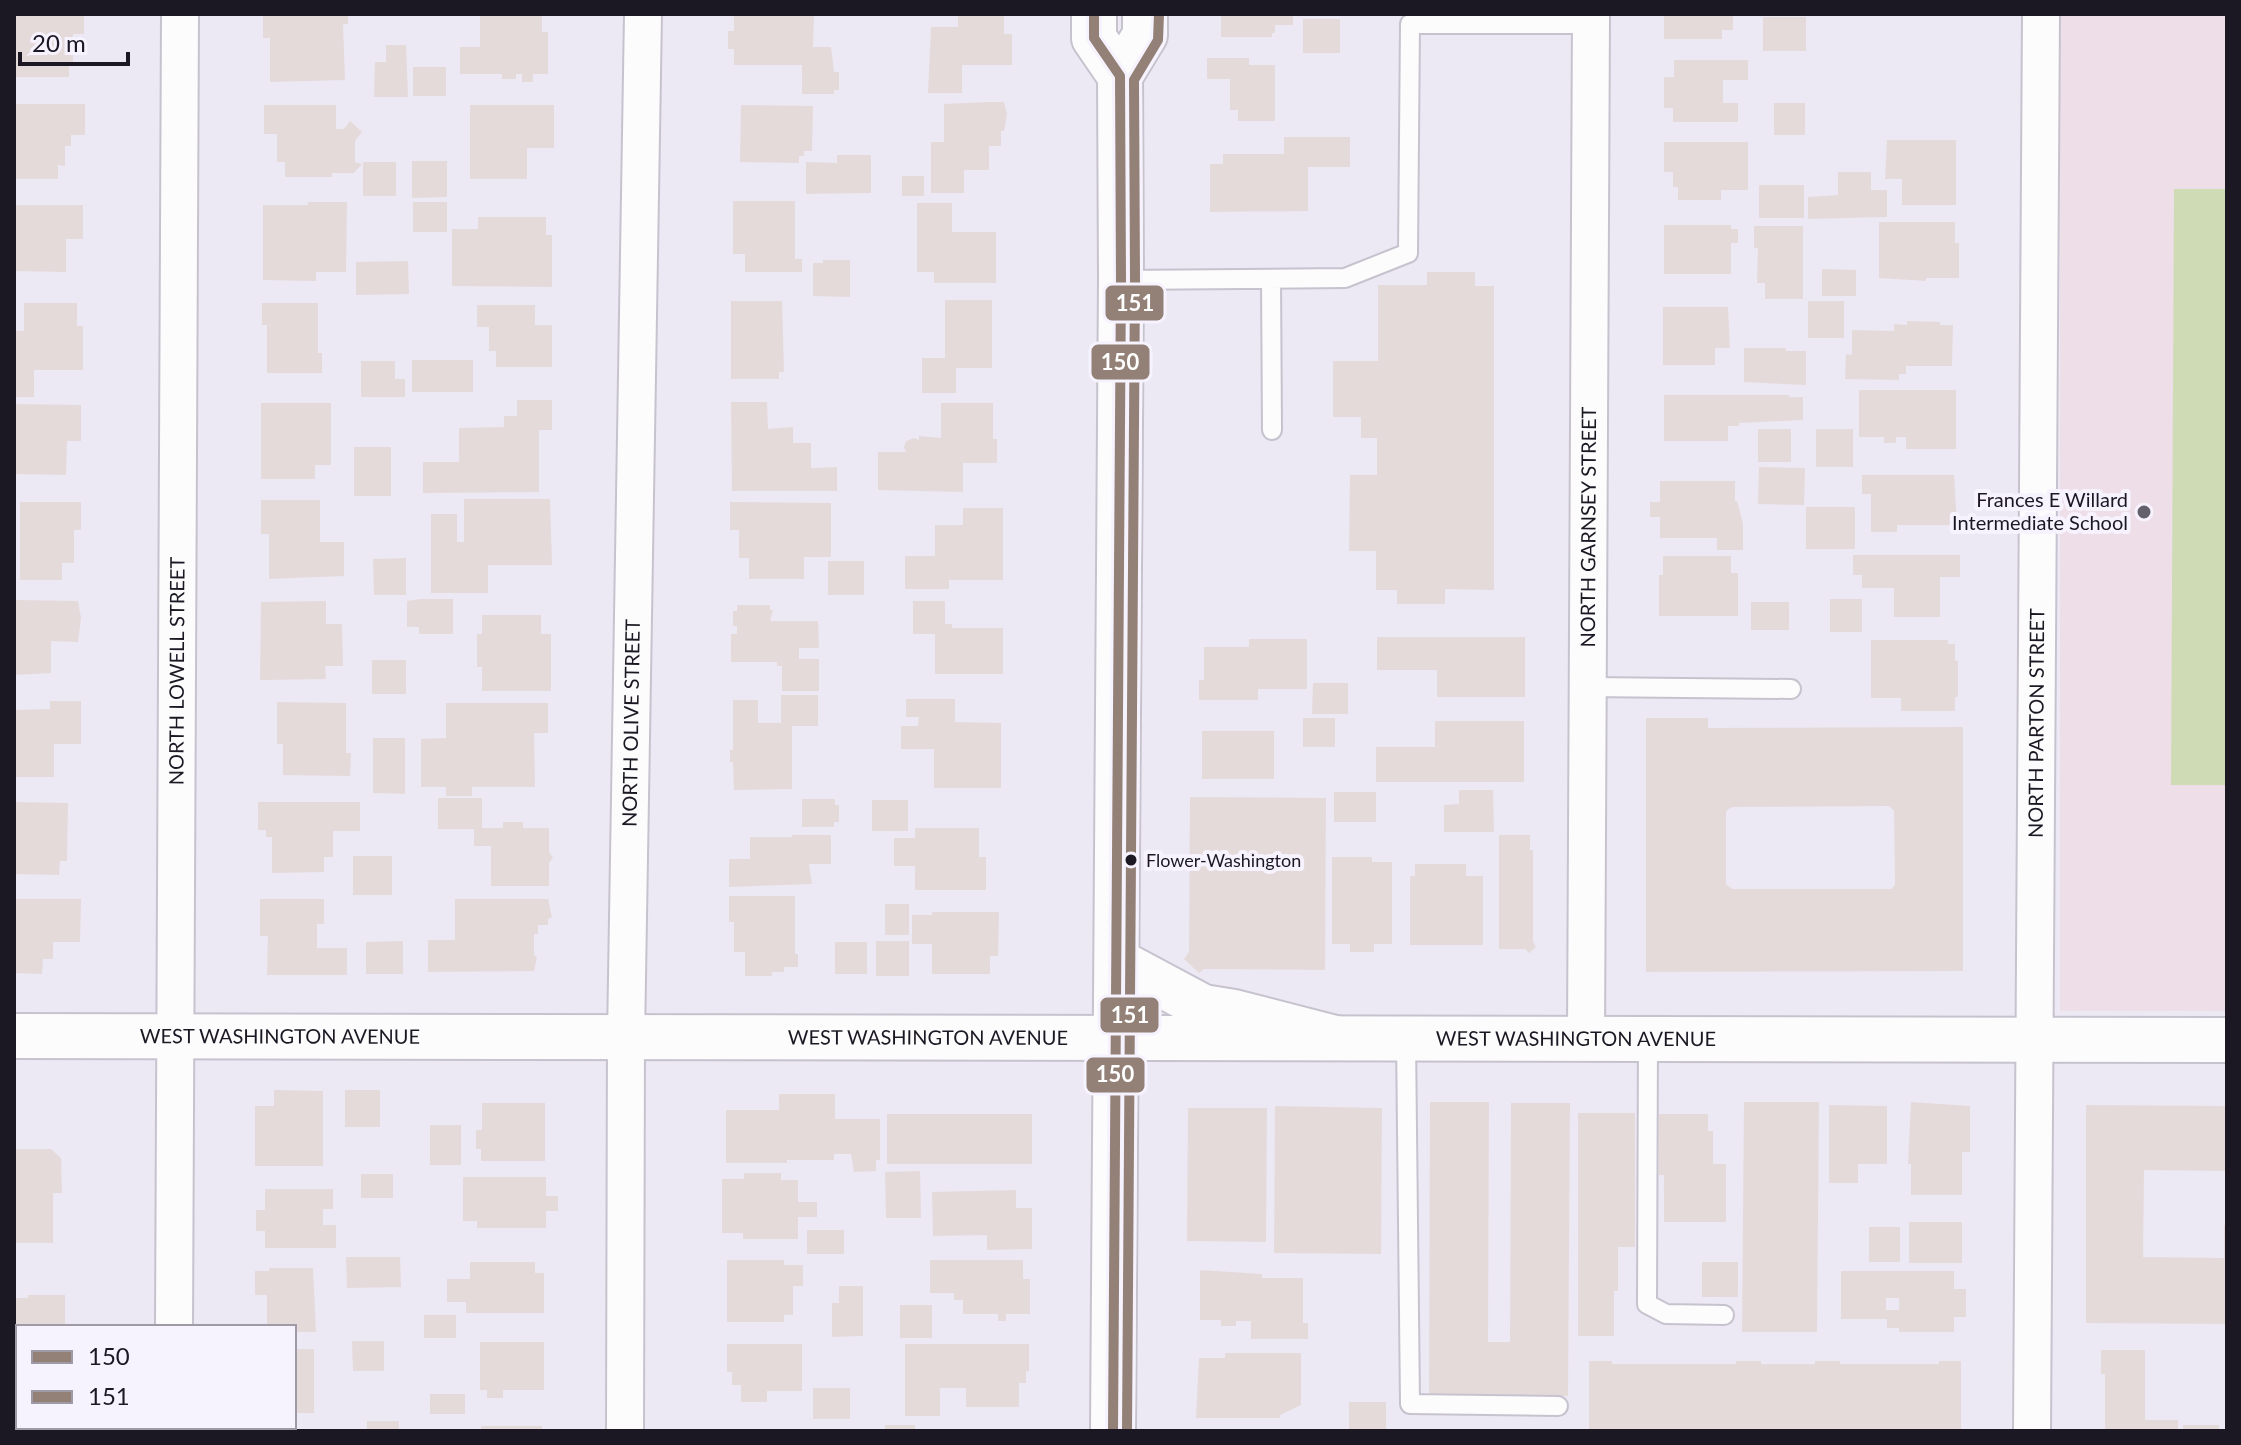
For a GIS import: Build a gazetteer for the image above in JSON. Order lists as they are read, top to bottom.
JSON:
{
  "streets": {
    "street": [
      "NORTH GARNSEY STREET",
      "NORTH LOWELL STREET",
      "NORTH OLIVE STREET",
      "NORTH PARTON STREET",
      "WEST WASHINGTON AVENUE"
    ]
  },
  "crossings": [
    ["NORTH GARNSEY STREET", "WEST WASHINGTON AVENUE"],
    ["NORTH LOWELL STREET", "WEST WASHINGTON AVENUE"],
    ["NORTH OLIVE STREET", "WEST WASHINGTON AVENUE"],
    ["NORTH PARTON STREET", "WEST WASHINGTON AVENUE"]
  ],
  "places": ["Frances E Willard Intermediate School", "Flower-Washington"],
  "lines": ["transit line 150", "transit line 151"],
  "legend": ["150", "151"],
  "scale_bar": "20 m"
}
